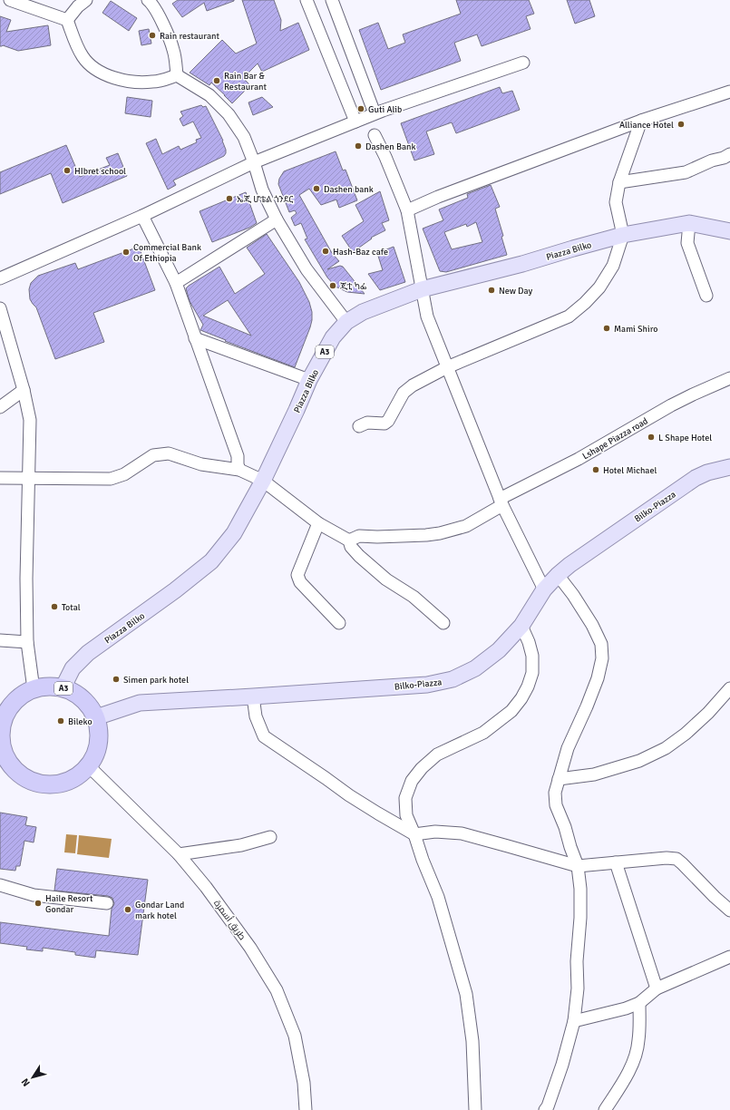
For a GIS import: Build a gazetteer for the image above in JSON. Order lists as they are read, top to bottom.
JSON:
{
  "streets": {
    "highway": ["A3"],
    "main road": ["Piazza Bilko", "Bilko-Piazza"],
    "street": ["Lshape Piazza road", "طريق أسمرة"]
  },
  "crossings": [
    ["Piazza Bilko", "A3"],
    ["Piazza Bilko", "Bilko-Piazza"],
    ["Piazza Bilko", "طريق أسمرة"],
    ["A3", "Bilko-Piazza"],
    ["A3", "طريق أسمرة"],
    ["Bilko-Piazza", "طريق أسمرة"]
  ],
  "places": [
    "Rain restaurant",
    "Rain Bar & Restaurant",
    "Guti Alib",
    "Alliance Hotel",
    "Dashen Bank",
    "HIbret school",
    "Dashen bank",
    "ኤጂ ሆቴል ጎንደር",
    "Hash-Baz cafe",
    "Commercial Bank Of Ethiopia",
    "ጂቲ ካፌ",
    "New Day",
    "Mami Shiro",
    "L Shape Hotel",
    "Hotel Michael",
    "Total",
    "Simen park hotel",
    "Bileko",
    "Haile Resort Gondar",
    "Gondar Land mark hotel"
  ],
  "north": "bottom left"
}
